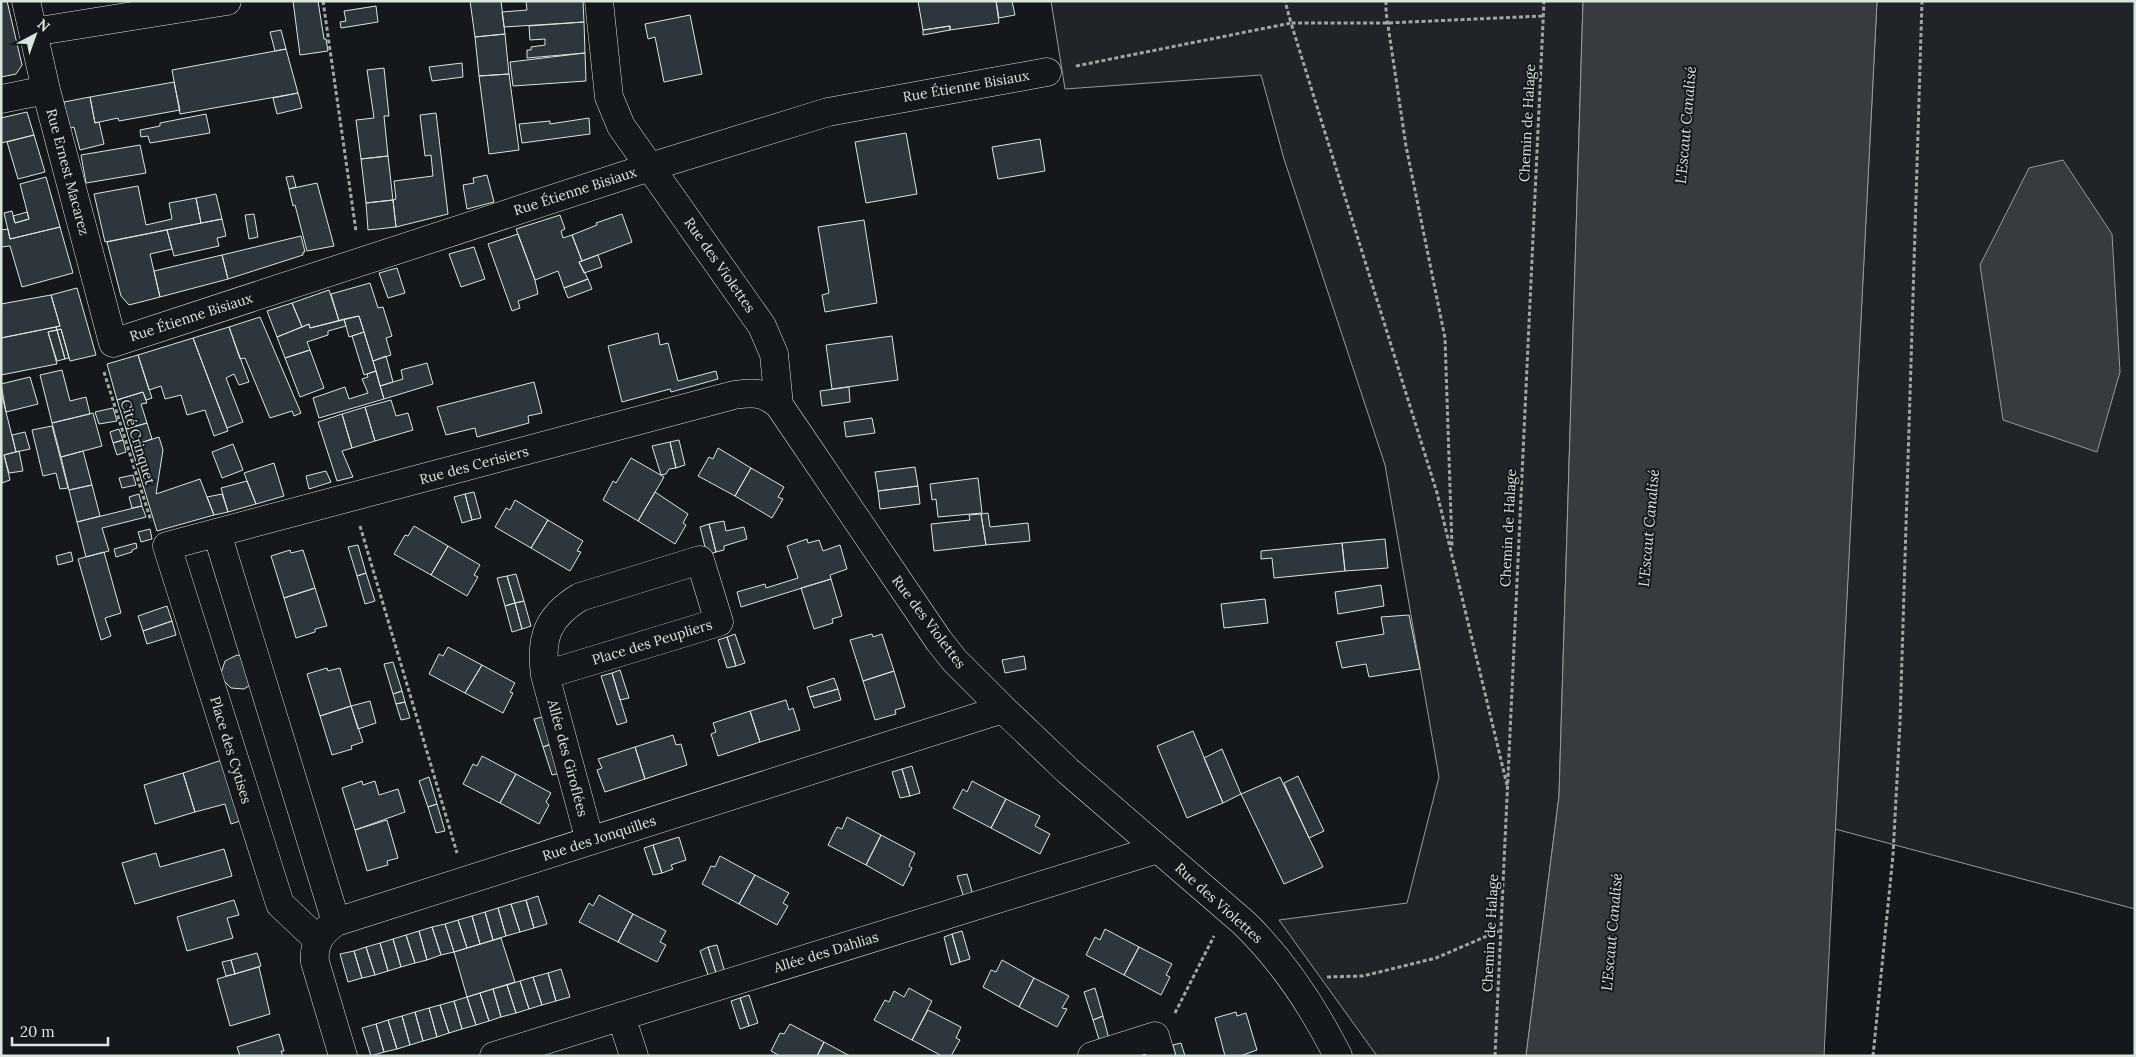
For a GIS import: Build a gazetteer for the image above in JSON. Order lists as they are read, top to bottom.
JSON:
{
  "streets": {
    "street": [
      "Rue Étienne Bisiaux",
      "Rue Ernest Macarez",
      "Rue des Violettes",
      "Rue des Cerisiers",
      "Place des Peupliers",
      "Place des Cytises",
      "Allée des Giroflées",
      "Rue des Jonquilles",
      "Allée des Dahlias"
    ],
    "path": ["Chemin de Halage", "Cité Crinquet"]
  },
  "crossings": [
    ["Rue Étienne Bisiaux", "Rue Ernest Macarez"],
    ["Rue Étienne Bisiaux", "Rue des Violettes"],
    ["Rue Étienne Bisiaux", "Cité Crinquet"],
    ["Rue Ernest Macarez", "Cité Crinquet"],
    ["Rue des Violettes", "Rue des Cerisiers"],
    ["Rue des Violettes", "Rue des Jonquilles"],
    ["Rue des Violettes", "Allée des Dahlias"],
    ["Cité Crinquet", "Rue des Cerisiers"],
    ["Cité Crinquet", "Place des Cytises"],
    ["Rue des Cerisiers", "Place des Cytises"],
    ["Place des Peupliers", "Allée des Giroflées"],
    ["Place des Cytises", "Rue des Jonquilles"],
    ["Allée des Giroflées", "Rue des Jonquilles"]
  ],
  "water": ["L'Escaut Canalisé"],
  "scale_bar": "20 m",
  "north": "top right"
}
